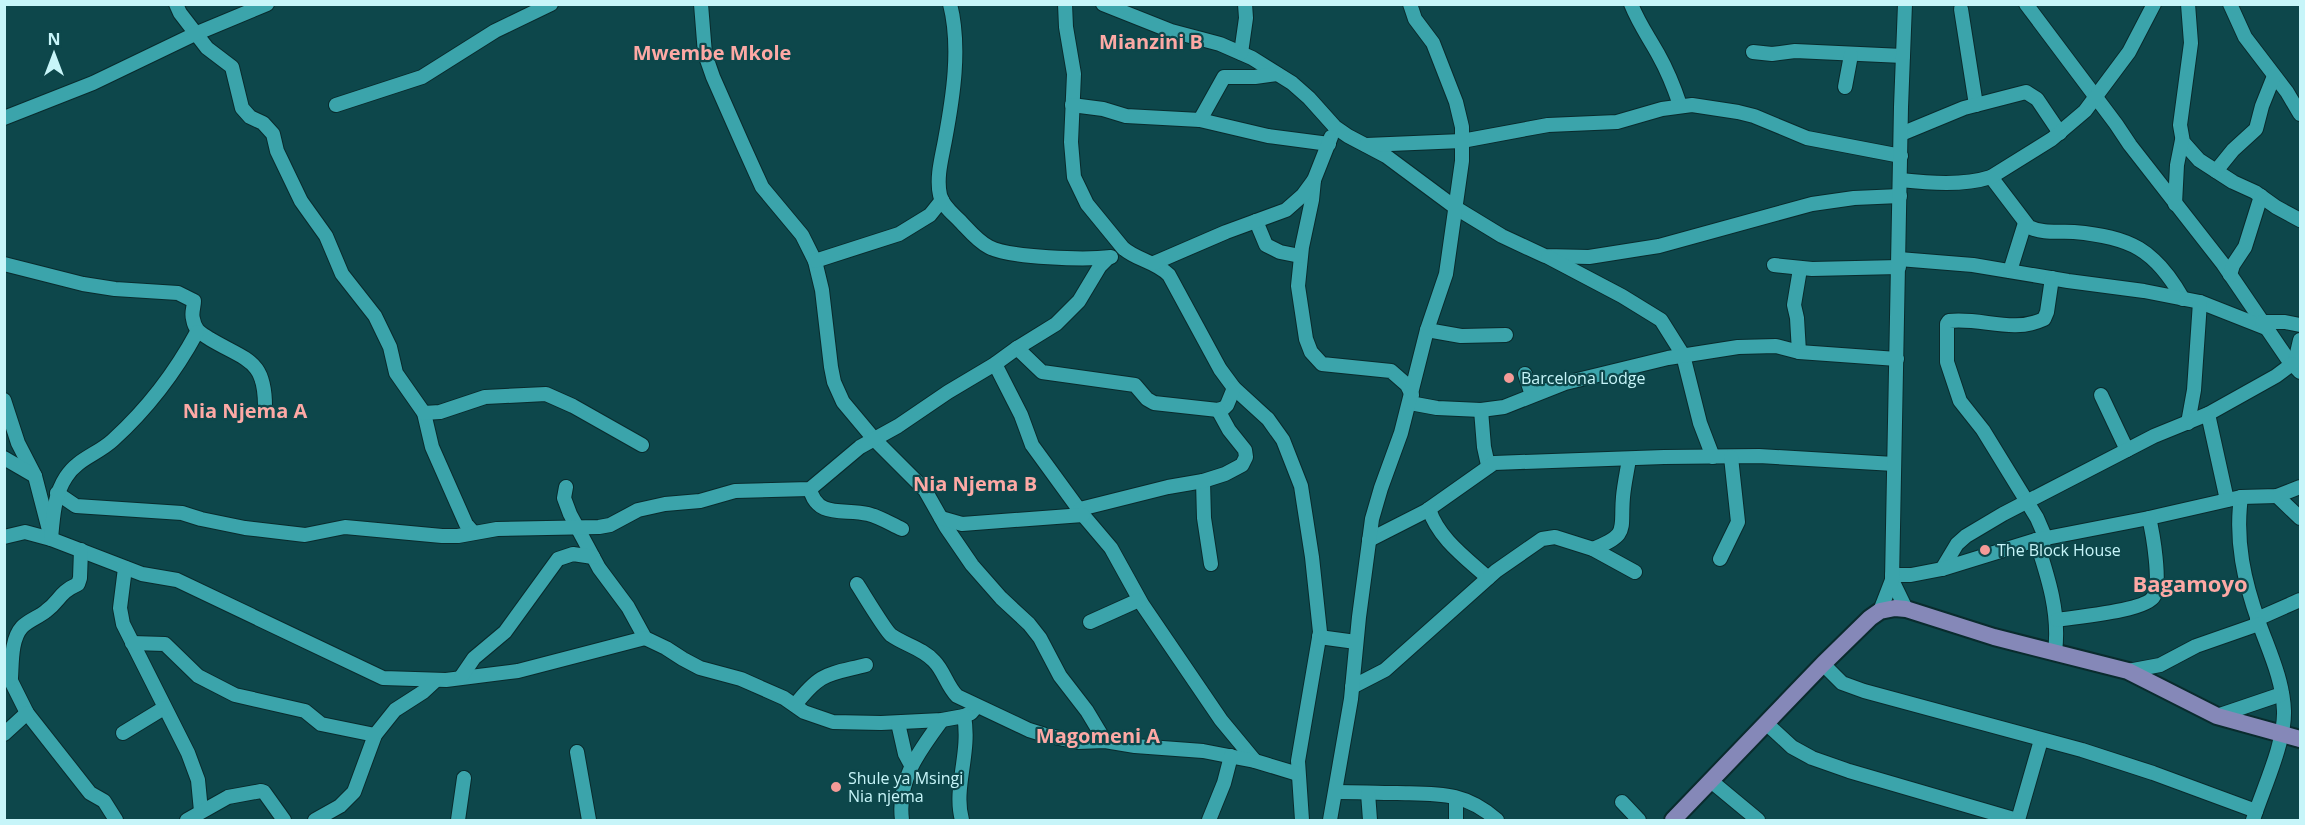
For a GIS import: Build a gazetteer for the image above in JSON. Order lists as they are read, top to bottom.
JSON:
{
  "districts": [
    "Mianzini B",
    "Mwembe Mkole",
    "Nia Njema A",
    "Nia Njema B",
    "Bagamoyo",
    "Magomeni A"
  ],
  "places": ["Barcelona Lodge", "The Block House", "Shule ya Msingi Nia njema"],
  "north": "top"
}
